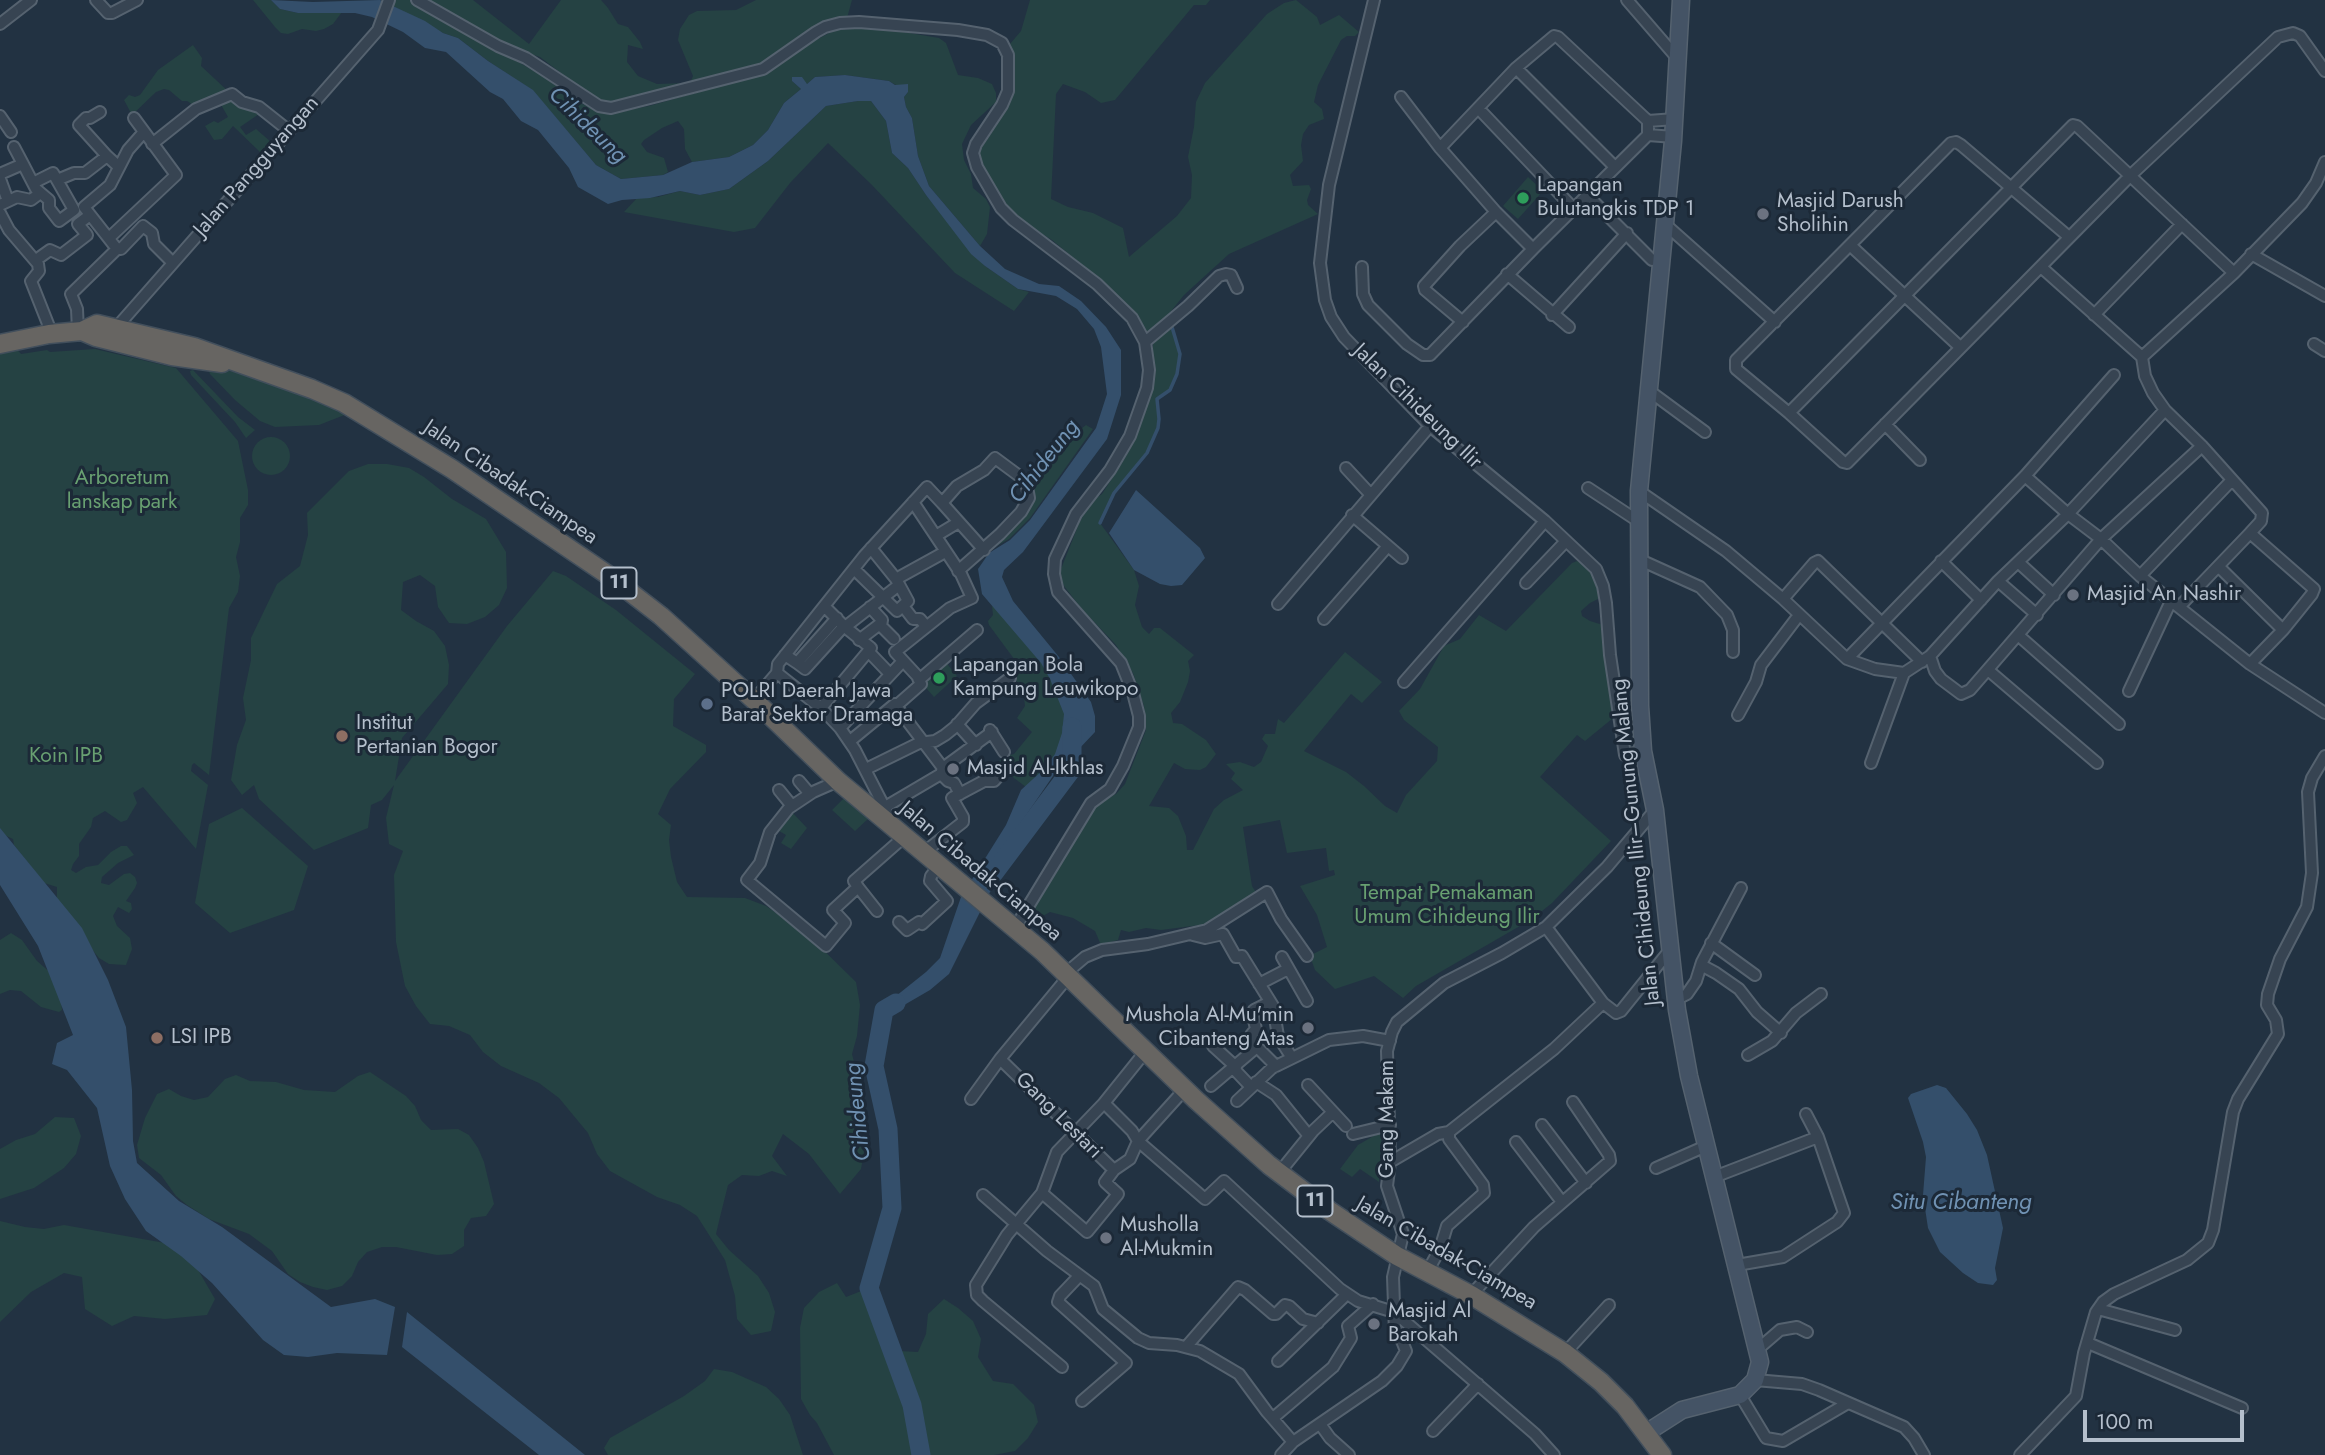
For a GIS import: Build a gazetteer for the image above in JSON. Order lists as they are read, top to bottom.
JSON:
{
  "streets": {
    "highway": ["Jalan Cibadak-Ciampea", "11"],
    "main road": ["Jalan Cihideung Ilir–Gunung Malang"],
    "street": [
      "Jalan Pangguyangan",
      "Jalan Cihideung Ilir",
      "Gang Lestari",
      "Gang Makam"
    ]
  },
  "crossings": [
    ["Jalan Pangguyangan", "11"],
    ["Jalan Cihideung Ilir", "Jalan Cihideung Ilir–Gunung Malang"],
    ["Jalan Cibadak-Ciampea", "11"],
    ["Jalan Cibadak-Ciampea", "Gang Lestari"],
    ["Jalan Cibadak-Ciampea", "Gang Makam"],
    ["Jalan Cihideung Ilir–Gunung Malang", "Gang Makam"]
  ],
  "water": ["Cihideung", "Situ Cibanteng"],
  "parks": ["Arboretum lanskap park", "Koin IPB", "Tempat Pemakaman Umum Cihideung Ilir"],
  "places": [
    "Lapangan Bulutangkis TDP 1",
    "Masjid Darush Sholihin",
    "Masjid An Nashir",
    "Lapangan Bola Kampung Leuwikopo",
    "POLRI Daerah Jawa Barat Sektor Dramaga",
    "Institut Pertanian Bogor",
    "Masjid Al-Ikhlas",
    "Mushola Al-Mu'min Cibanteng Atas",
    "LSI IPB",
    "Musholla Al-Mukmin",
    "Masjid Al Barokah"
  ],
  "scale_bar": "100 m"
}
